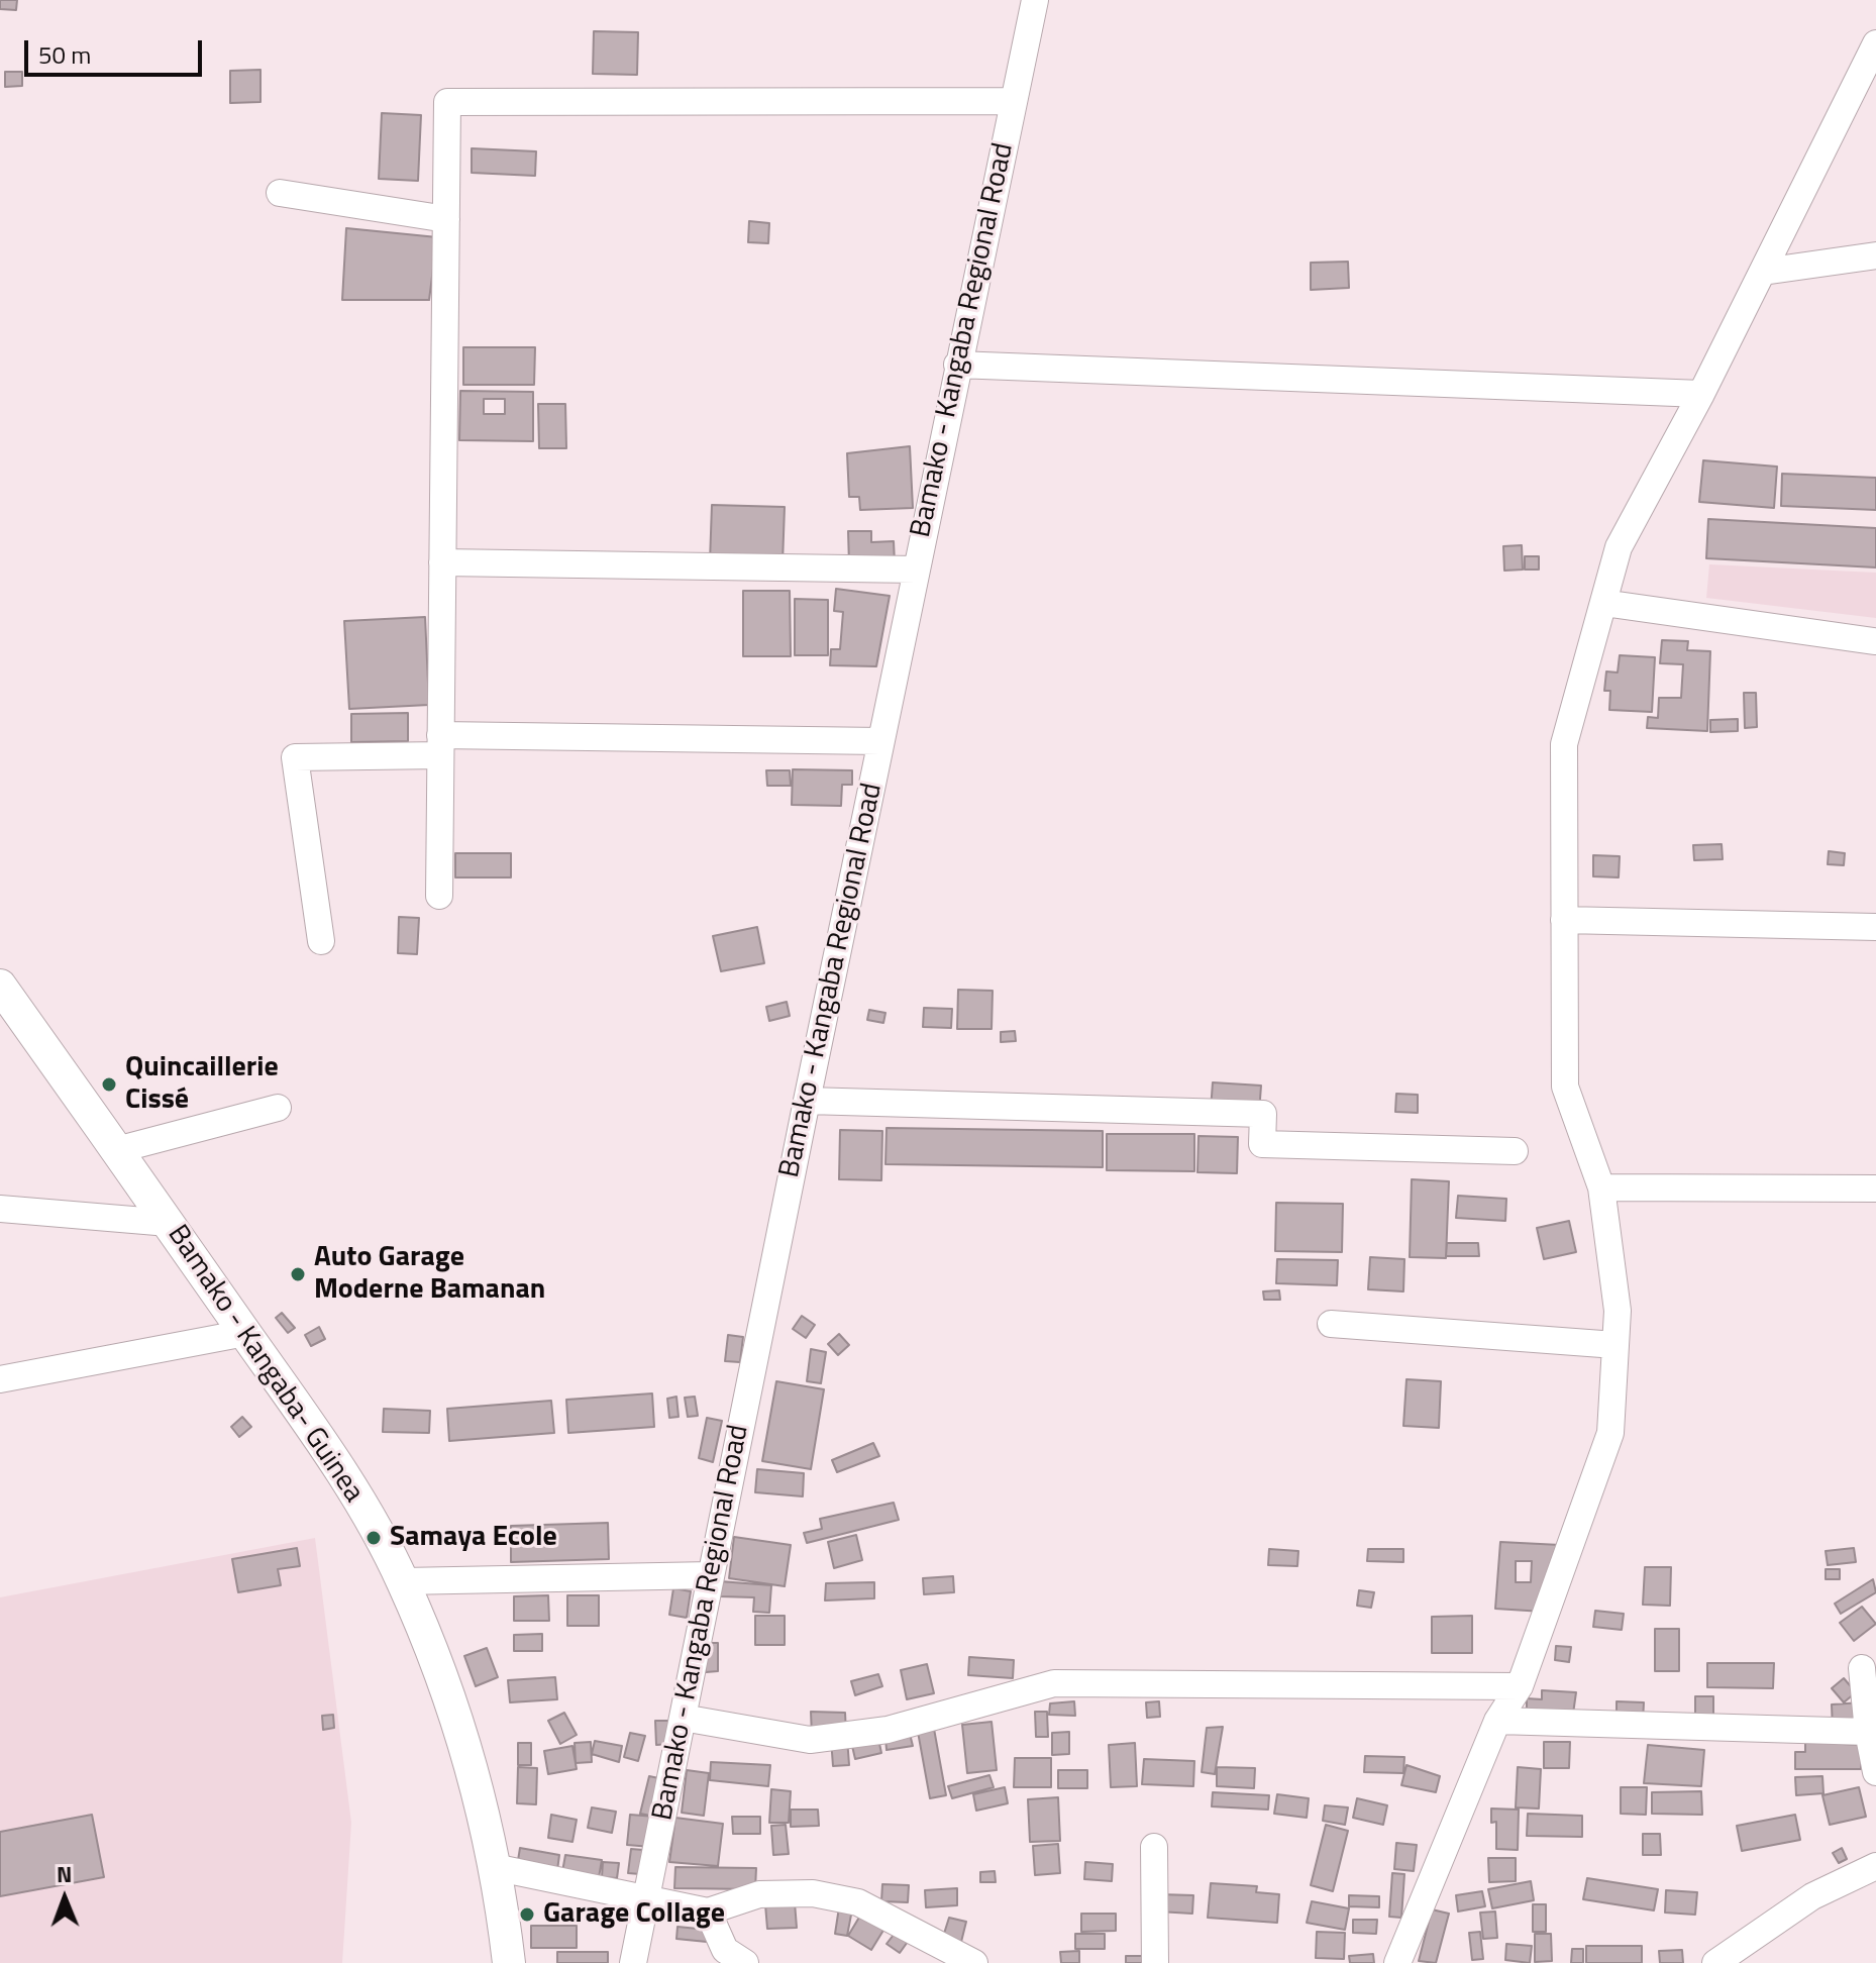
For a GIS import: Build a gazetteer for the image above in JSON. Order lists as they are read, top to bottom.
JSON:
{
  "streets": {
    "main road": ["Bamako - Kangaba- Guinea"],
    "street": ["Bamako - Kangaba Regional Road"]
  },
  "places": [
    "Quincaillerie Cissé",
    "Auto Garage Moderne Bamanan",
    "Samaya Ecole",
    "Garage Collage"
  ],
  "scale_bar": "50 m",
  "north": "top"
}
